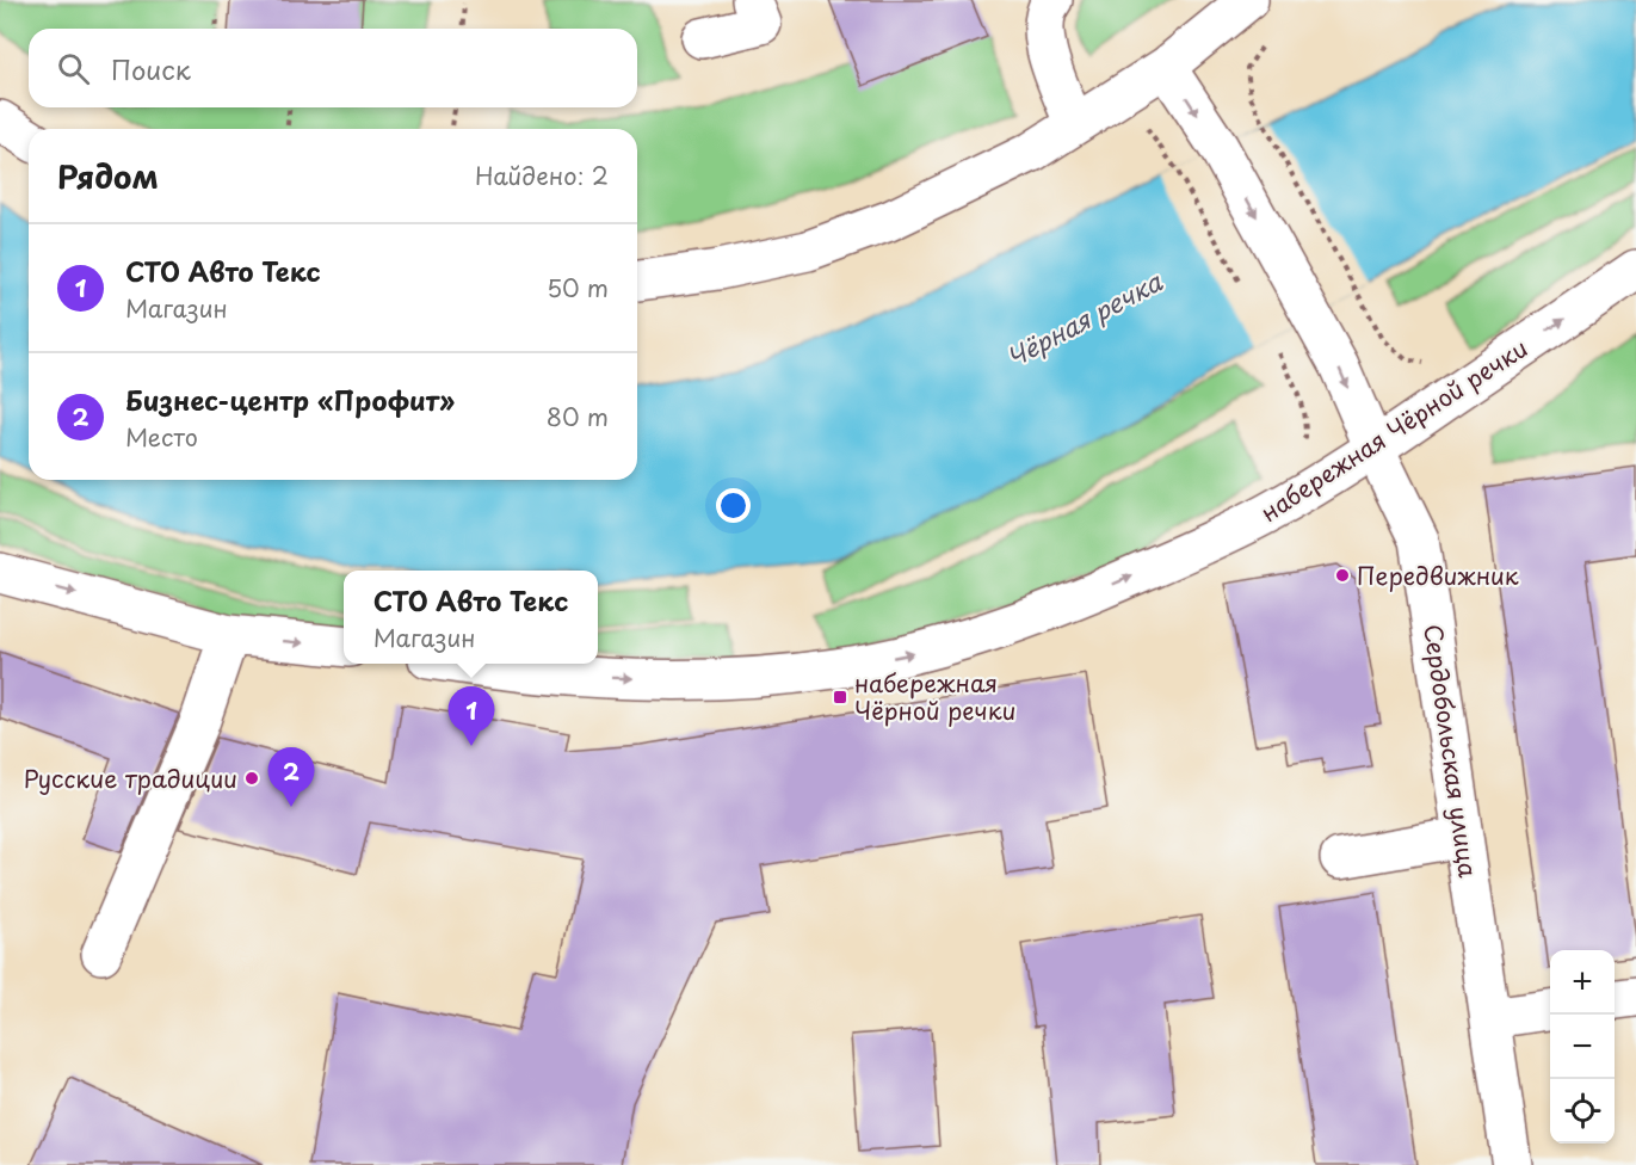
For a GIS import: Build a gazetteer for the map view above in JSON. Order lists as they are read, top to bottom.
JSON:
{
  "streets": {
    "street": ["набережная Чёрной речки", "Сердобольская улица"]
  },
  "crossings": [
    ["набережная Чёрной речки", "Сердобольская улица"]
  ],
  "one_way": ["набережная Чёрной речки", "Сердобольская улица"],
  "water": ["Чёрная речка"],
  "places": {
    "other": ["Передвижник", "Русские традиции"],
    "transit": ["набережная Чёрной речки"]
  },
  "page": {
    "search": "Поиск",
    "heading": ["Рядом", "Найдено: 2"],
    "list": [
      {
        "mark": "1",
        "name": "СТО Авто Текс",
        "note": "Магазин",
        "value": "50 m"
      },
      {
        "mark": "2",
        "name": "Бизнес-центр «Профит»",
        "note": "Место",
        "value": "80 m"
      }
    ],
    "popup": ["СТО Авто Текс", "Магазин"],
    "pins": ["1", "2"],
    "map_buttons": ["+", "−"]
  }
}
